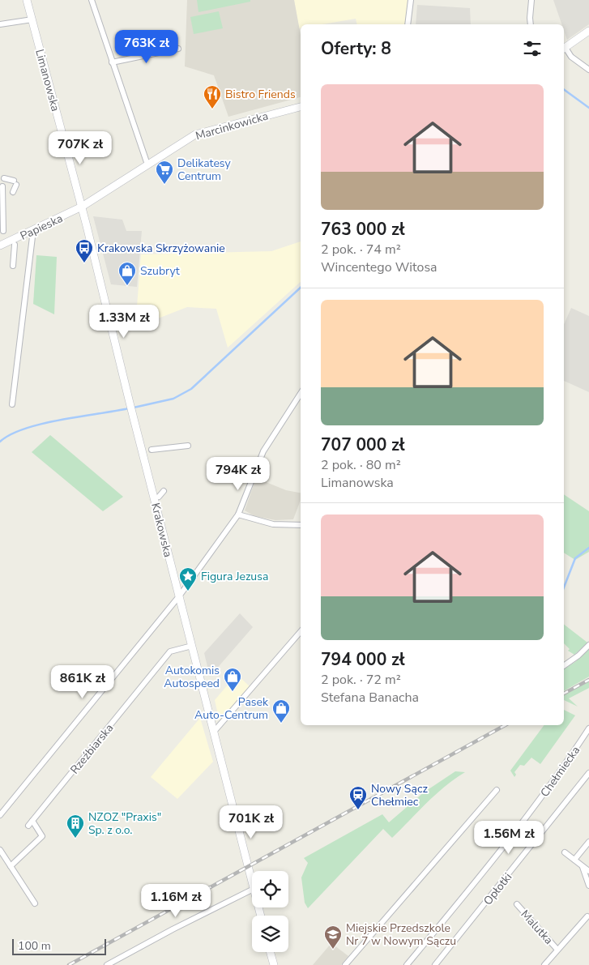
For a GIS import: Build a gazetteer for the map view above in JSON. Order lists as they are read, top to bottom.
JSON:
{
  "streets": {
    "main road": [
      "Limanowska",
      "Marcinkowicka",
      "Papieska",
      "Krakowska"
    ],
    "street": [
      "Rzeźbiarska",
      "Chełmiecka",
      "Opłotki",
      "Malutka"
    ]
  },
  "crossings": [
    ["Limanowska", "Marcinkowicka"],
    ["Limanowska", "Papieska"],
    ["Limanowska", "Krakowska"],
    ["Marcinkowicka", "Papieska"],
    ["Marcinkowicka", "Krakowska"],
    ["Papieska", "Krakowska"],
    ["Krakowska", "Rzeźbiarska"]
  ],
  "places": {
    "restaurant": ["Bistro Friends"],
    "supermarket": ["Delikatesy Centrum"],
    "bus stop": ["Krakowska Skrzyżowanie"],
    "shop": ["Szubryt", "Autokomis Autospeed", "Pasek Auto-Centrum"],
    "place": ["Figura Jezusa"],
    "station": ["Nowy Sącz Chełmiec"],
    "building": ["NZOZ \"Praxis\" Sp. z o.o."],
    "school or university": ["Miejskie Przedszkole Nr 7 w Nowym Sączu"]
  },
  "scale_bar": "100 m",
  "page": {
    "heading": "Oferty: 8",
    "price": [
      "763K zł",
      "707K zł",
      "1.33M zł",
      "794K zł",
      "861K zł",
      "701K zł",
      "1.56M zł",
      "1.16M zł"
    ],
    "list": [
      {
        "name": "763 000 zł",
        "note": "2 pok. · 74 m² · Wincentego Witosa"
      },
      {
        "name": "707 000 zł",
        "note": "2 pok. · 80 m² · Limanowska"
      },
      {
        "name": "794 000 zł",
        "note": "2 pok. · 72 m² · Stefana Banacha"
      }
    ],
    "scale": "100 m"
  }
}
